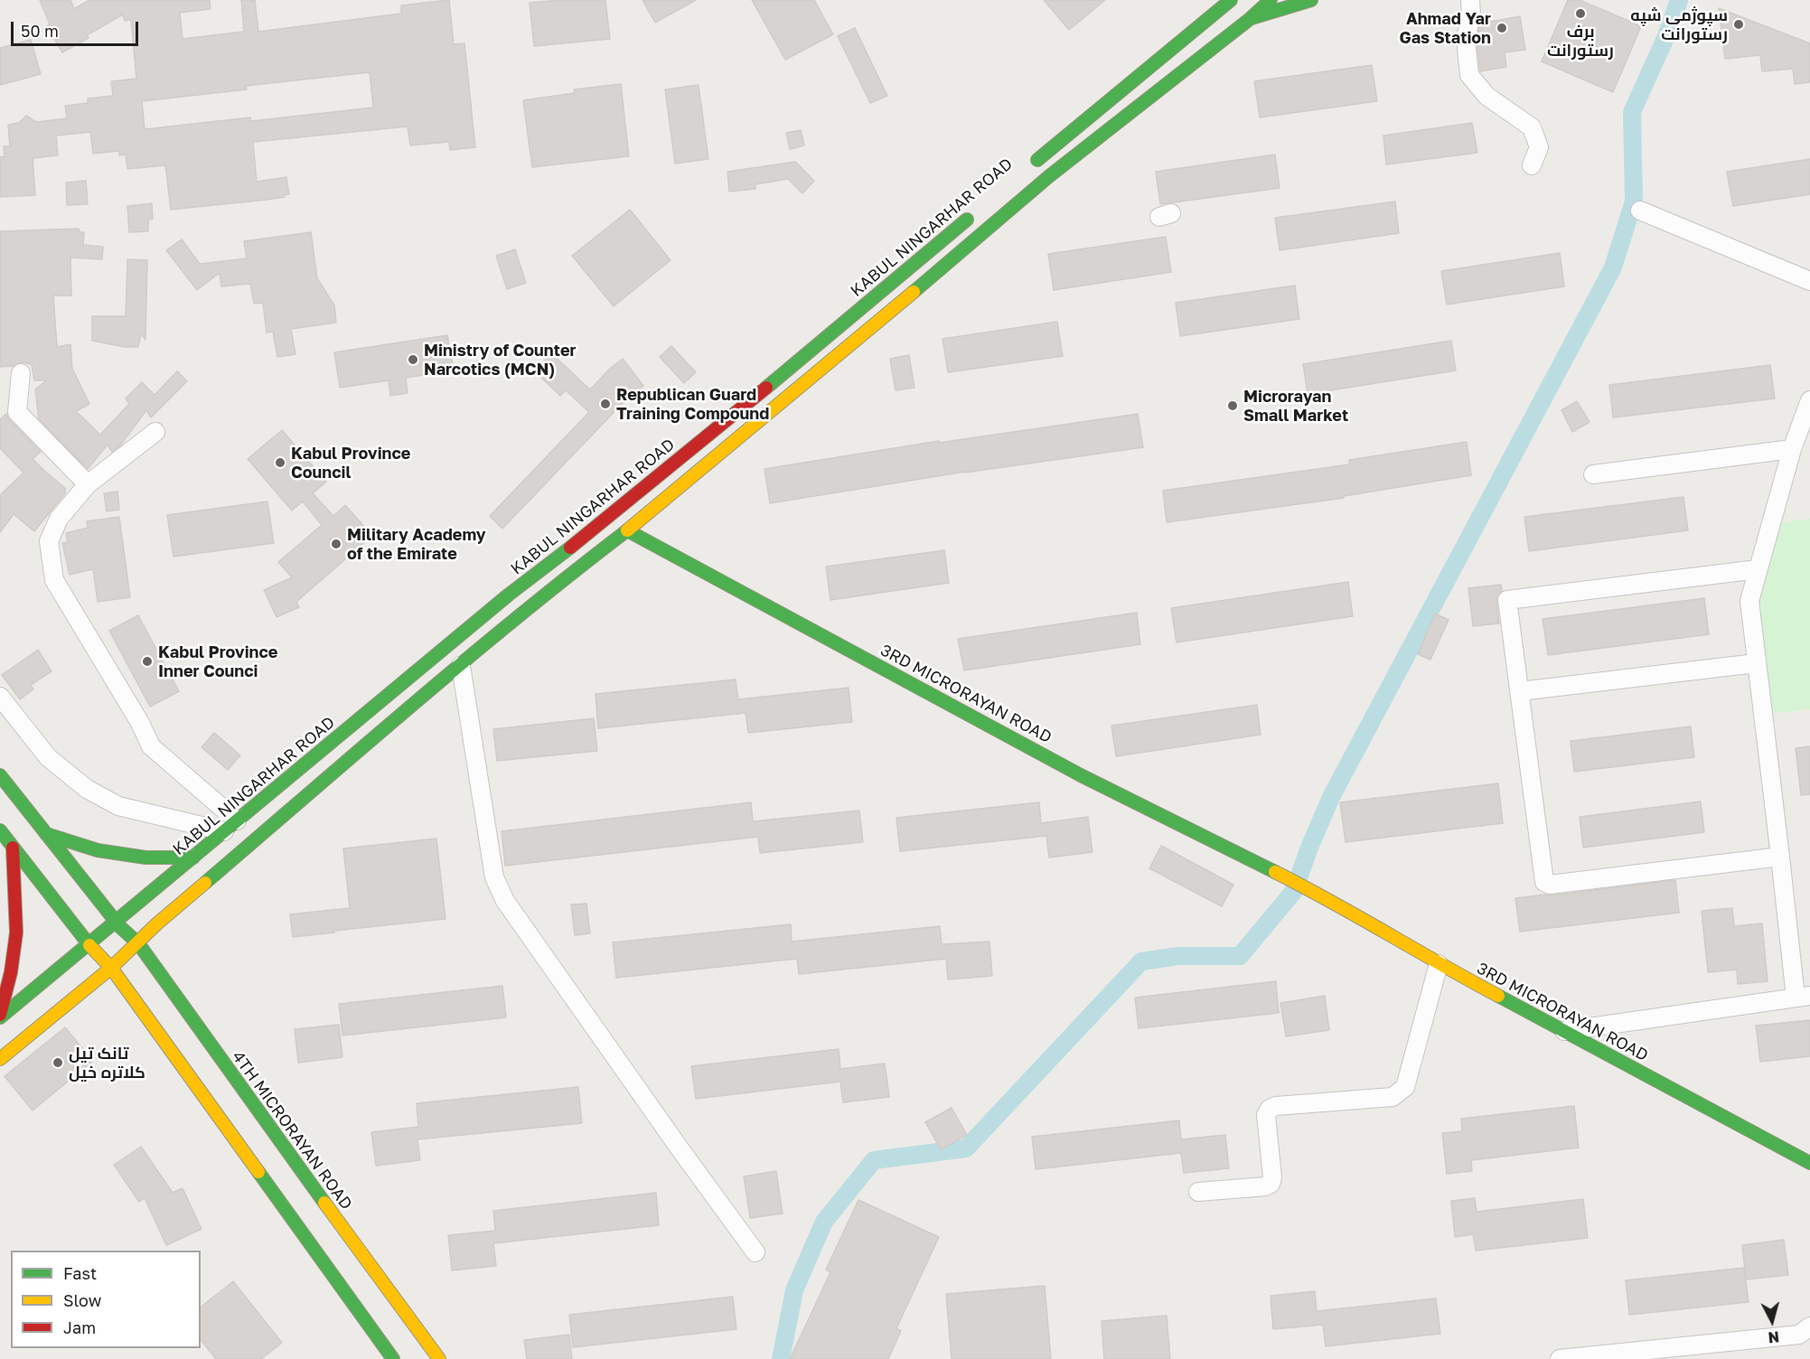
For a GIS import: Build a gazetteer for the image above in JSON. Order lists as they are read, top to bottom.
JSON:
{
  "streets": {
    "main road": ["KABUL NINGARHAR ROAD", "3RD MICRORAYAN ROAD", "4TH MICRORAYAN ROAD"]
  },
  "crossings": [
    ["KABUL NINGARHAR ROAD", "4TH MICRORAYAN ROAD"]
  ],
  "places": [
    "برف رستورانت",
    "سپوژمی شپه رستورانت",
    "Ahmad Yar Gas Station",
    "Ministry of Counter Narcotics (MCN)",
    "Republican Guard Training Compound",
    "Microrayan Small Market",
    "Kabul Province Council",
    "Military Academy of the Emirate",
    "Kabul Province Inner Counci",
    "تانک تیل کلاتره خیل"
  ],
  "legend": ["Fast", "Slow", "Jam"],
  "scale_bar": "50 m",
  "north": "bottom"
}
